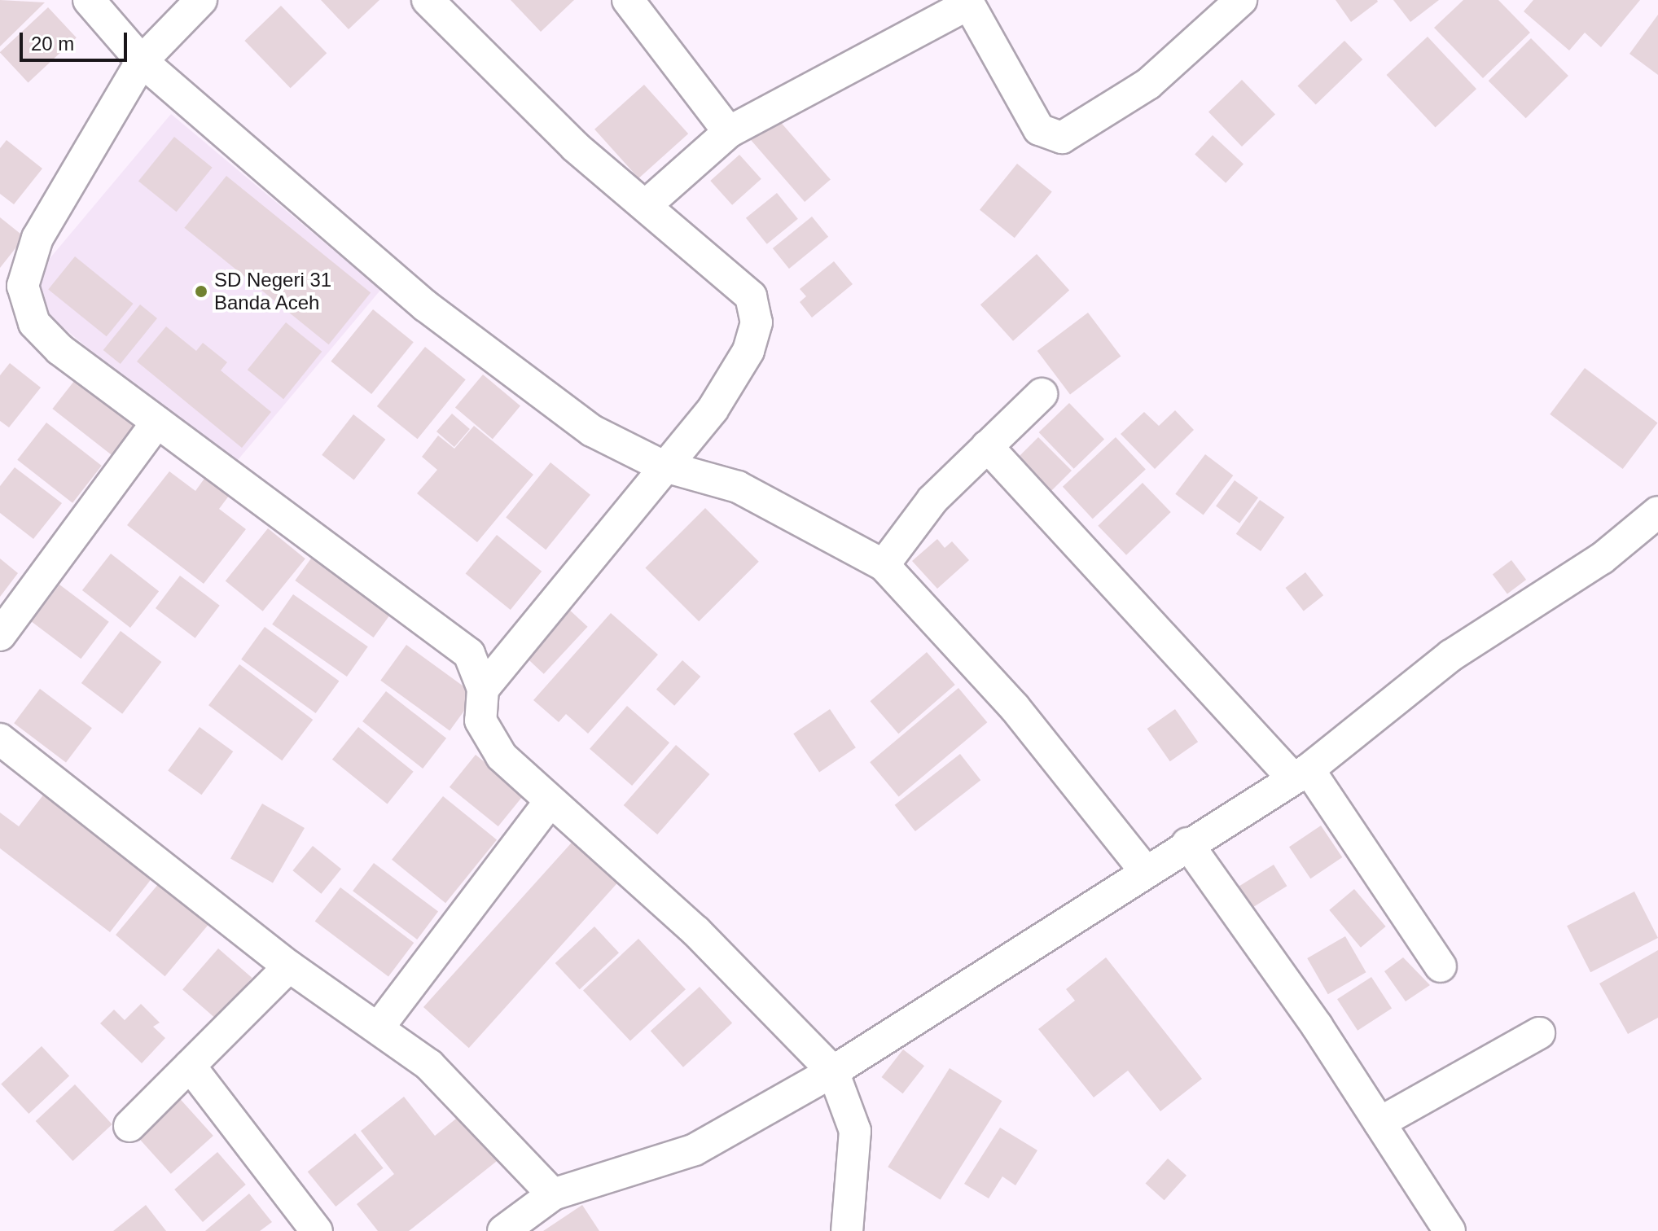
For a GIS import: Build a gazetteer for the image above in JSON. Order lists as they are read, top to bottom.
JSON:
{
  "places": ["SD Negeri 31 Banda Aceh"],
  "scale_bar": "20 m"
}
